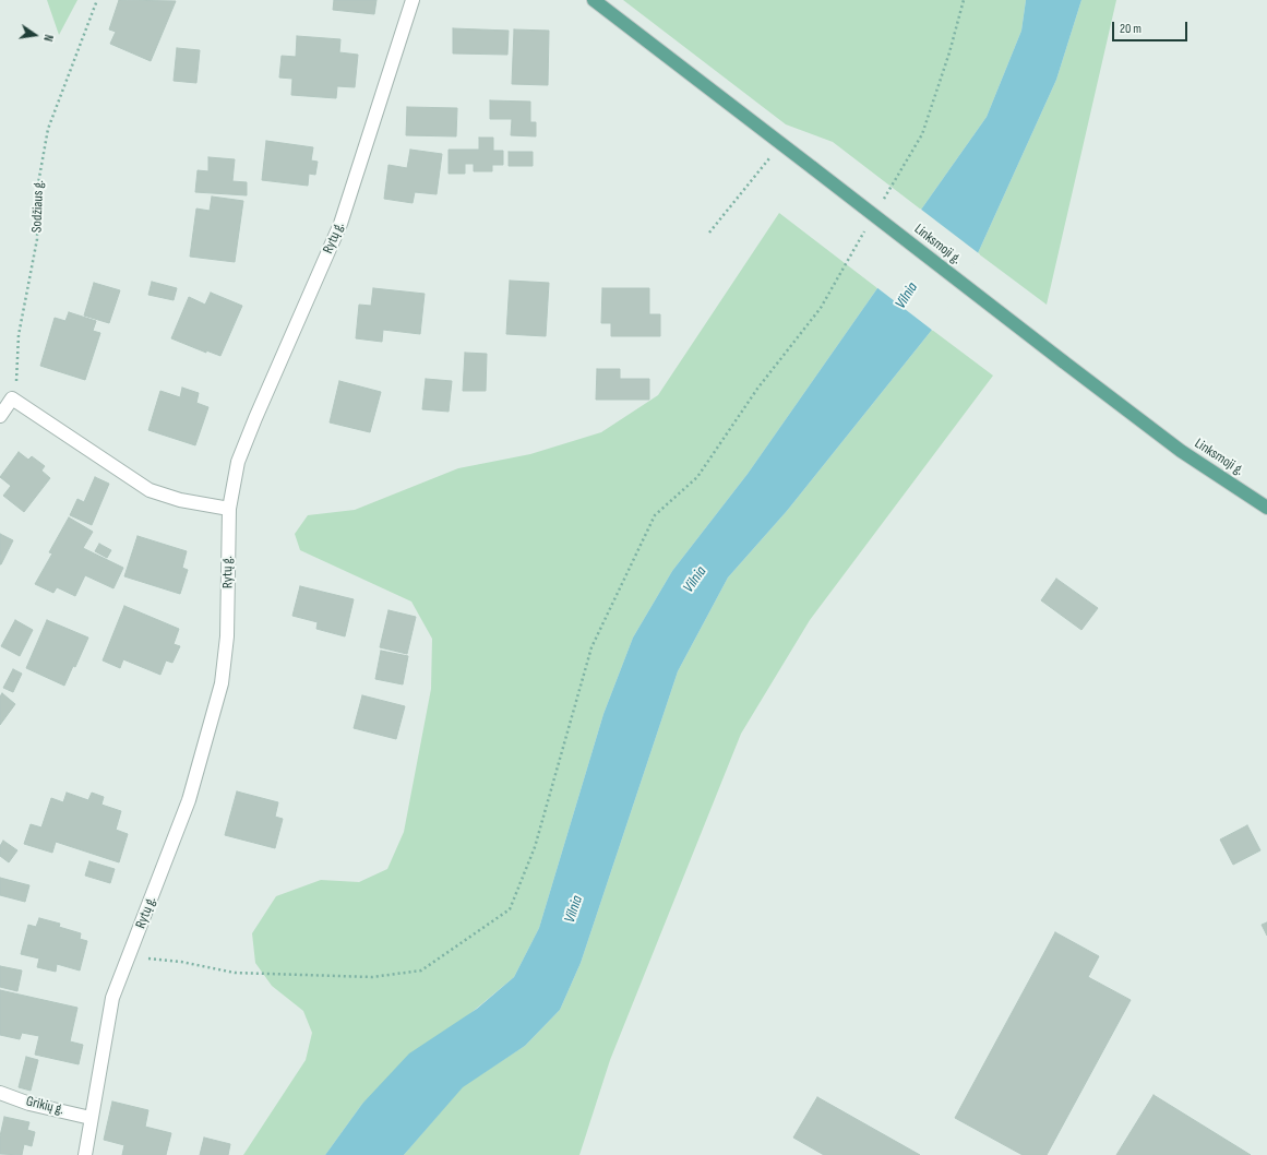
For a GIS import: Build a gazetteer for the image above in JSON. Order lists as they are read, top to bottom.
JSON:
{
  "streets": {
    "main road": ["Linksmoji g."],
    "street": ["Rytų g.", "Grikių g."],
    "path": ["Sodžiaus g."]
  },
  "crossings": [
    ["Rytų g.", "Grikių g."]
  ],
  "water": ["Vilnia"],
  "scale_bar": "20 m",
  "north": "right"
}
